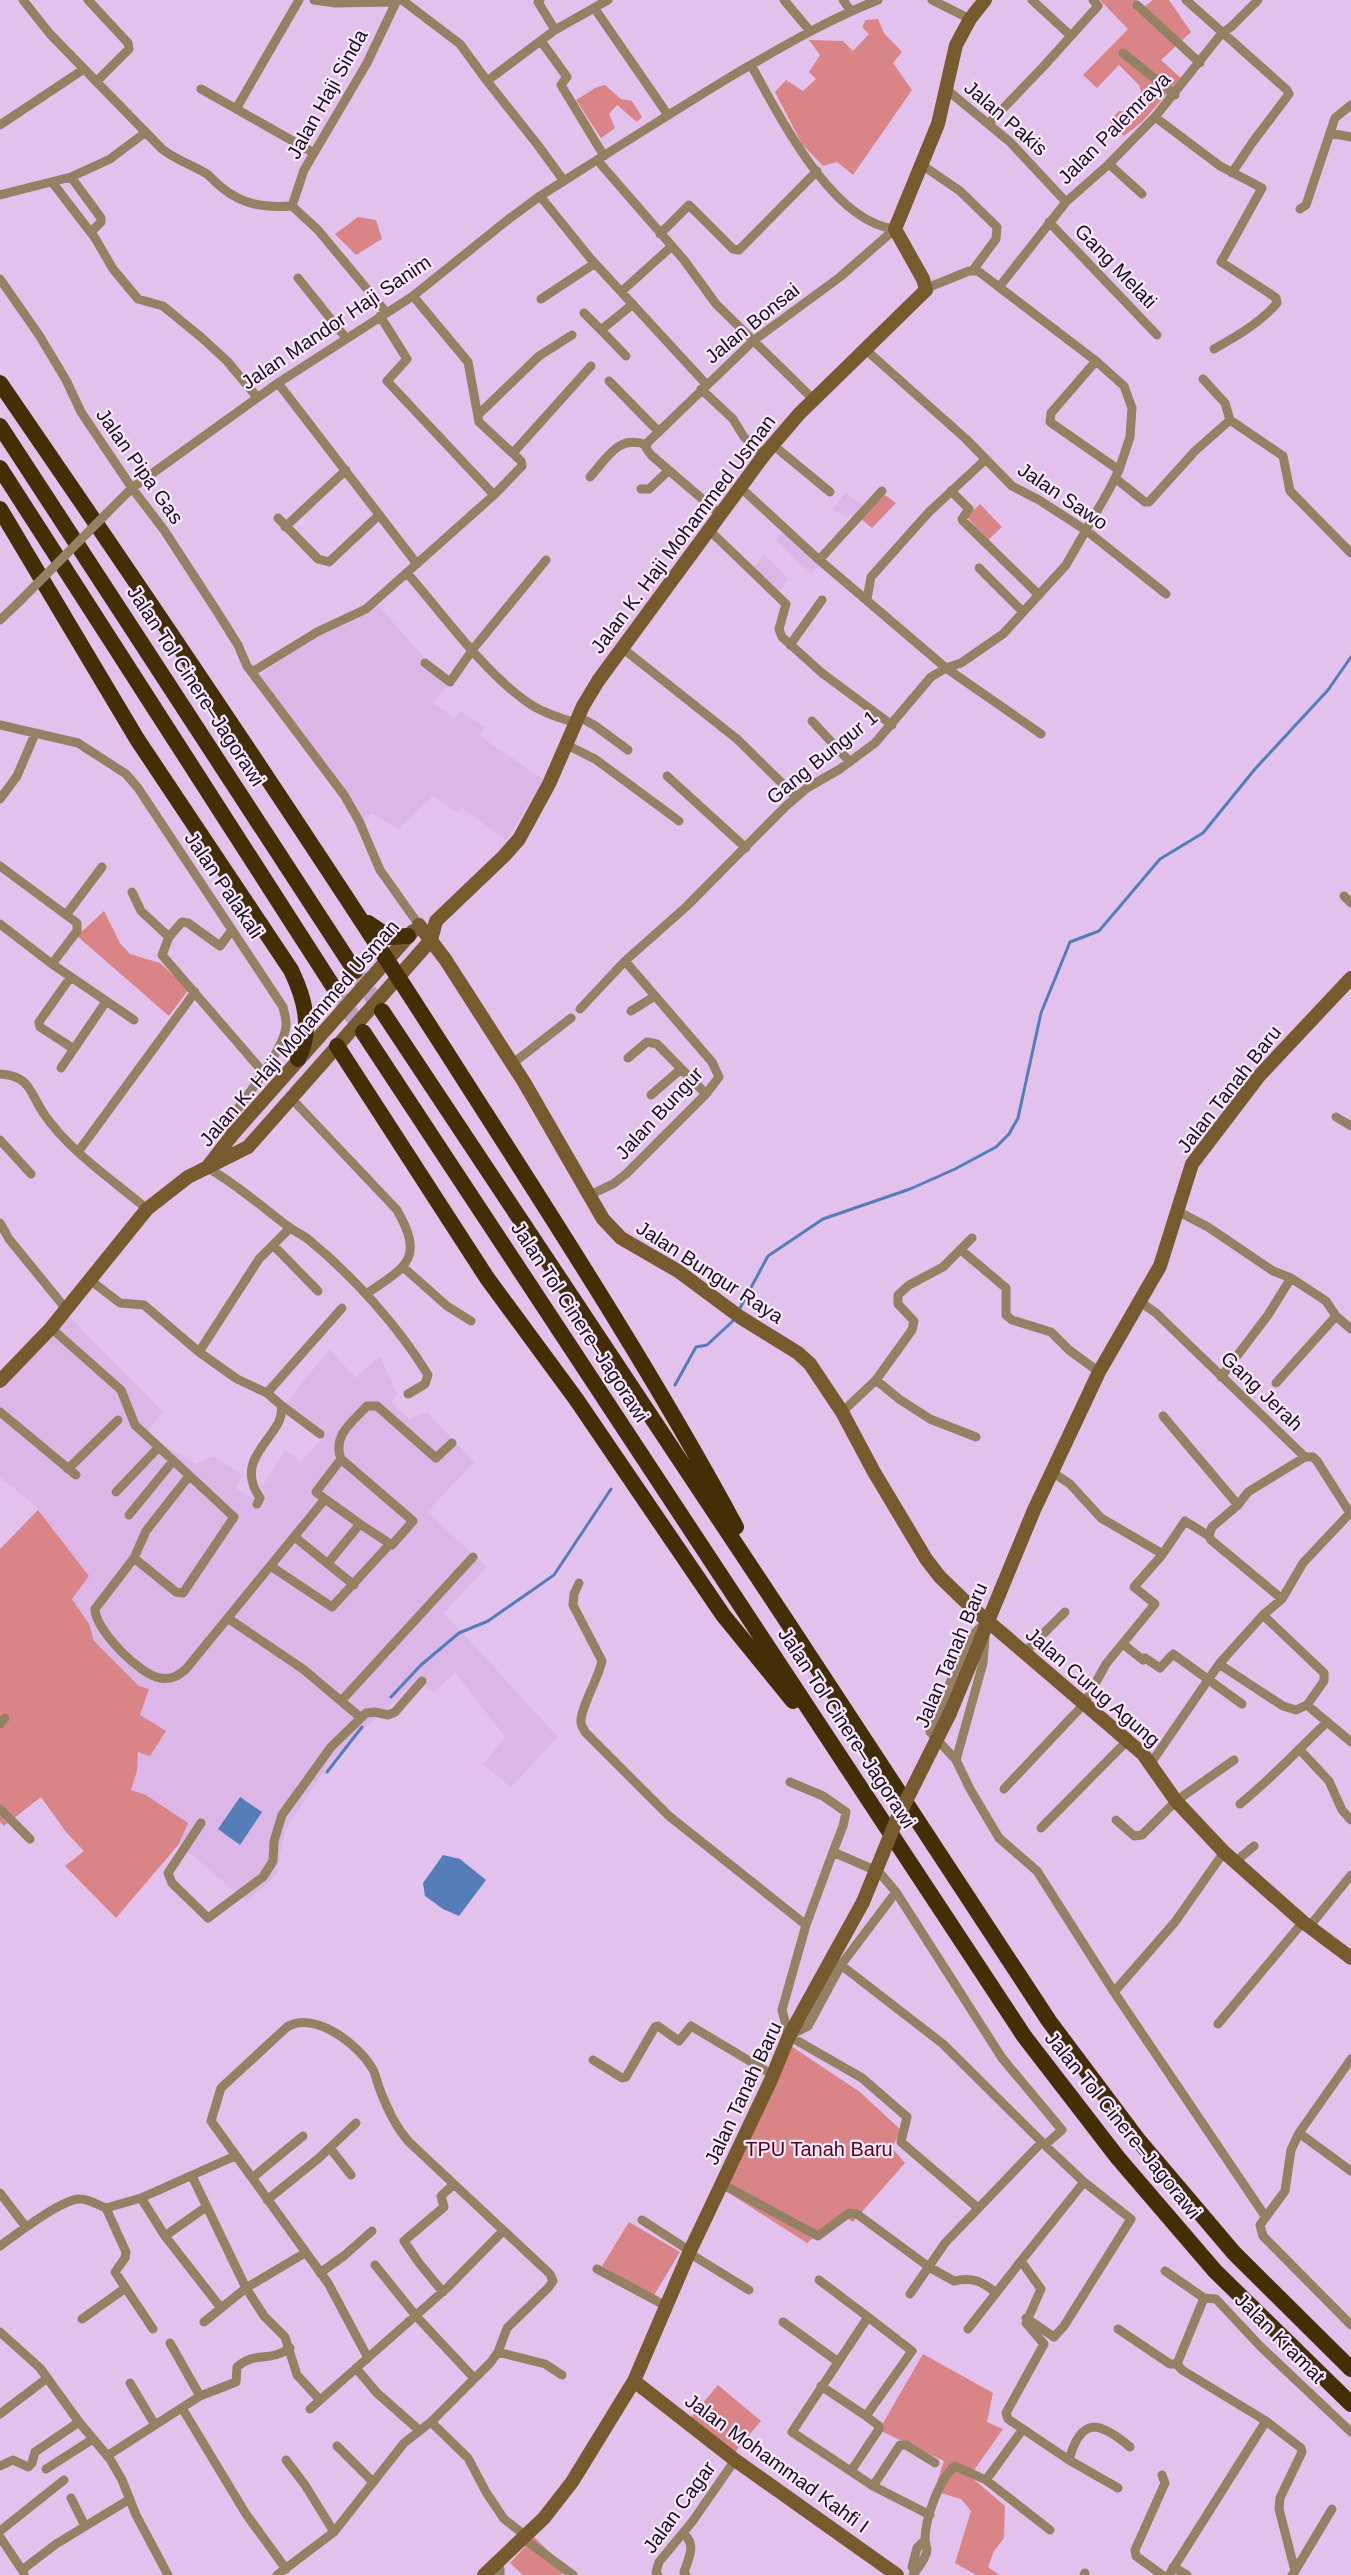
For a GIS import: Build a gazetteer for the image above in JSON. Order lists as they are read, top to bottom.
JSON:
{
  "streets": {
    "highway": ["Jalan Tol Cinere–Jagorawi"],
    "street": [
      "Jalan Haji Sinda",
      "Jalan Pakis",
      "Jalan Palemraya",
      "Gang Melati",
      "Jalan Mandor Haji Sanim",
      "Jalan Bonsai",
      "Jalan Pipa Gas",
      "Jalan Sawo",
      "Jalan K. Haji Mohammed Usman",
      "Gang Bungur 1",
      "Jalan Palakali",
      "Jalan Tanah Baru",
      "Jalan Bungur",
      "Jalan Bungur Raya",
      "Gang Jerah",
      "Jalan Curug Agung",
      "Jalan Kramat",
      "Jalan Mohammad Kahfi I",
      "Jalan Cagar"
    ]
  },
  "crossings": [
    ["Jalan Pakis", "Jalan Palemraya"],
    ["Jalan Palemraya", "Gang Melati"],
    ["Jalan Mandor Haji Sanim", "Jalan Pipa Gas"],
    ["Jalan Pipa Gas", "Jalan K. Haji Mohammed Usman"],
    ["Jalan Pipa Gas", "Jalan Bungur Raya"],
    ["Jalan Sawo", "Jalan K. Haji Mohammed Usman"],
    ["Jalan Sawo", "Gang Bungur 1"],
    ["Jalan K. Haji Mohammed Usman", "Jalan Palakali"],
    ["Jalan K. Haji Mohammed Usman", "Jalan Bungur Raya"],
    ["Gang Bungur 1", "Jalan Bungur"],
    ["Jalan Tanah Baru", "Jalan Bungur Raya"],
    ["Jalan Tanah Baru", "Gang Jerah"],
    ["Jalan Tanah Baru", "Jalan Curug Agung"],
    ["Jalan Tanah Baru", "Jalan Mohammad Kahfi I"],
    ["Jalan Bungur", "Jalan Bungur Raya"],
    ["Jalan Bungur Raya", "Jalan Curug Agung"],
    ["Jalan Mohammad Kahfi I", "Jalan Cagar"]
  ],
  "parks": ["TPU Tanah Baru"]
}
